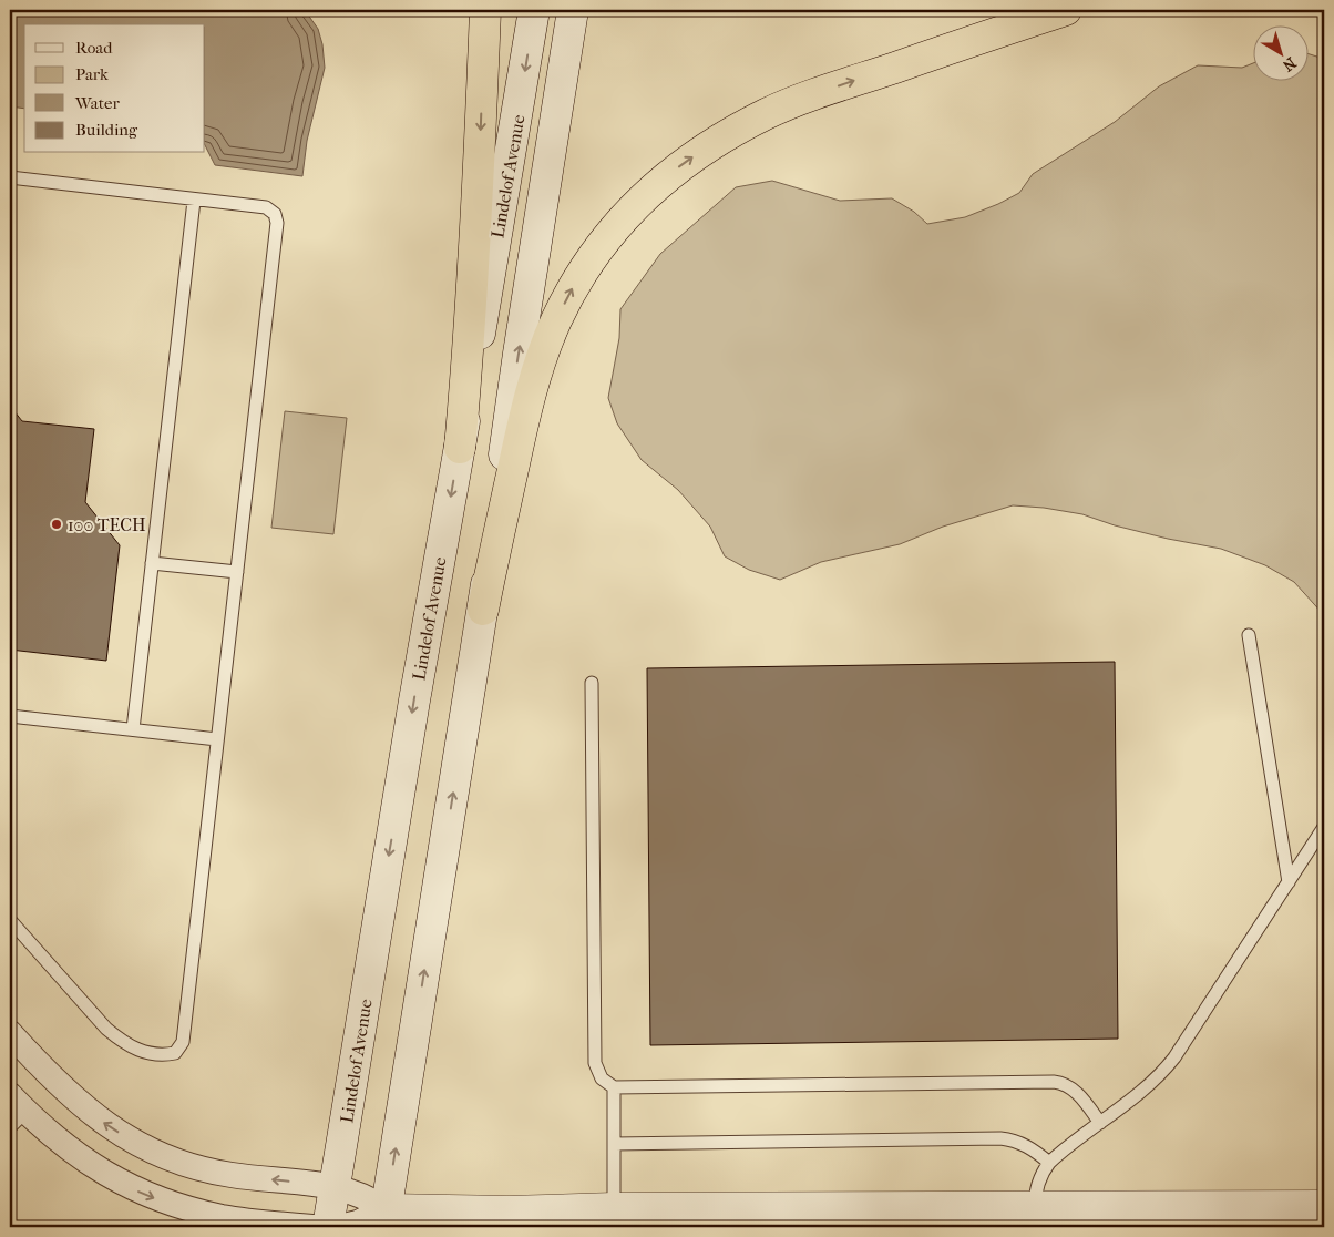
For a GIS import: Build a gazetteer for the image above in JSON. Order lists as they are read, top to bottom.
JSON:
{
  "streets": {
    "main road": ["Lindelof Avenue"]
  },
  "places": ["100 TECH"],
  "legend": [
    "Road",
    "Park",
    "Water",
    "Building"
  ],
  "north": "bottom right"
}
